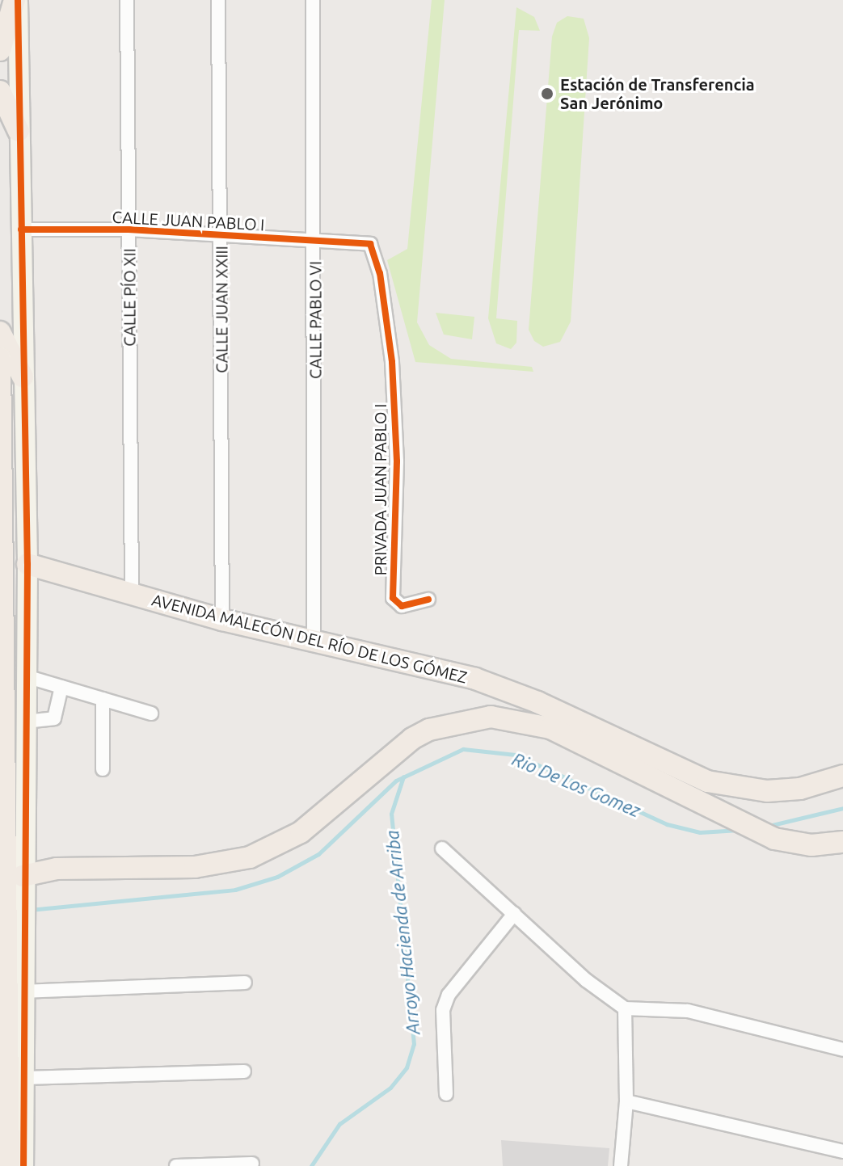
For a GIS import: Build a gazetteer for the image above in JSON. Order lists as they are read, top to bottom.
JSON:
{
  "streets": {
    "main road": ["AVENIDA MALECÓN DEL RÍO DE LOS GÓMEZ"],
    "street": [
      "CALLE JUAN PABLO I",
      "CALLE PÍO XII",
      "CALLE JUAN XXIII",
      "CALLE PABLO VI",
      "PRIVADA JUAN PABLO I"
    ]
  },
  "crossings": [
    ["CALLE JUAN PABLO I", "CALLE PÍO XII"],
    ["CALLE JUAN PABLO I", "CALLE JUAN XXIII"],
    ["CALLE JUAN PABLO I", "CALLE PABLO VI"],
    ["CALLE JUAN PABLO I", "PRIVADA JUAN PABLO I"],
    ["CALLE PÍO XII", "AVENIDA MALECÓN DEL RÍO DE LOS GÓMEZ"],
    ["CALLE JUAN XXIII", "AVENIDA MALECÓN DEL RÍO DE LOS GÓMEZ"],
    ["CALLE PABLO VI", "PRIVADA JUAN PABLO I"],
    ["CALLE PABLO VI", "AVENIDA MALECÓN DEL RÍO DE LOS GÓMEZ"]
  ],
  "water": ["Rio De Los Gomez", "Arroyo Hacienda de Arriba"],
  "places": ["Estación de Transferencia San Jerónimo"]
}
